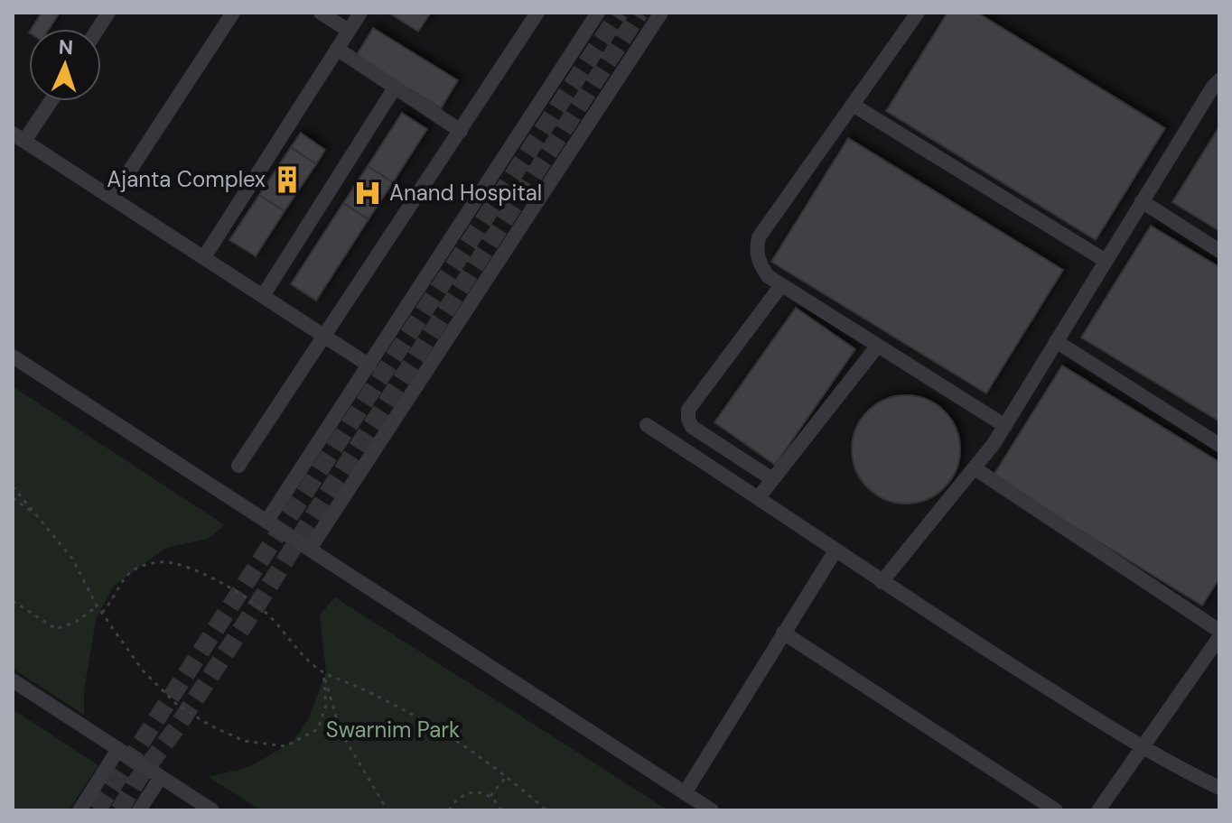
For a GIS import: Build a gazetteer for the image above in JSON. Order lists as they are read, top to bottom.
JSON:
{
  "parks": ["Swarnim Park"],
  "places": {
    "building": ["Ajanta Complex"],
    "hospital": ["Anand Hospital"]
  },
  "north": "top"
}
